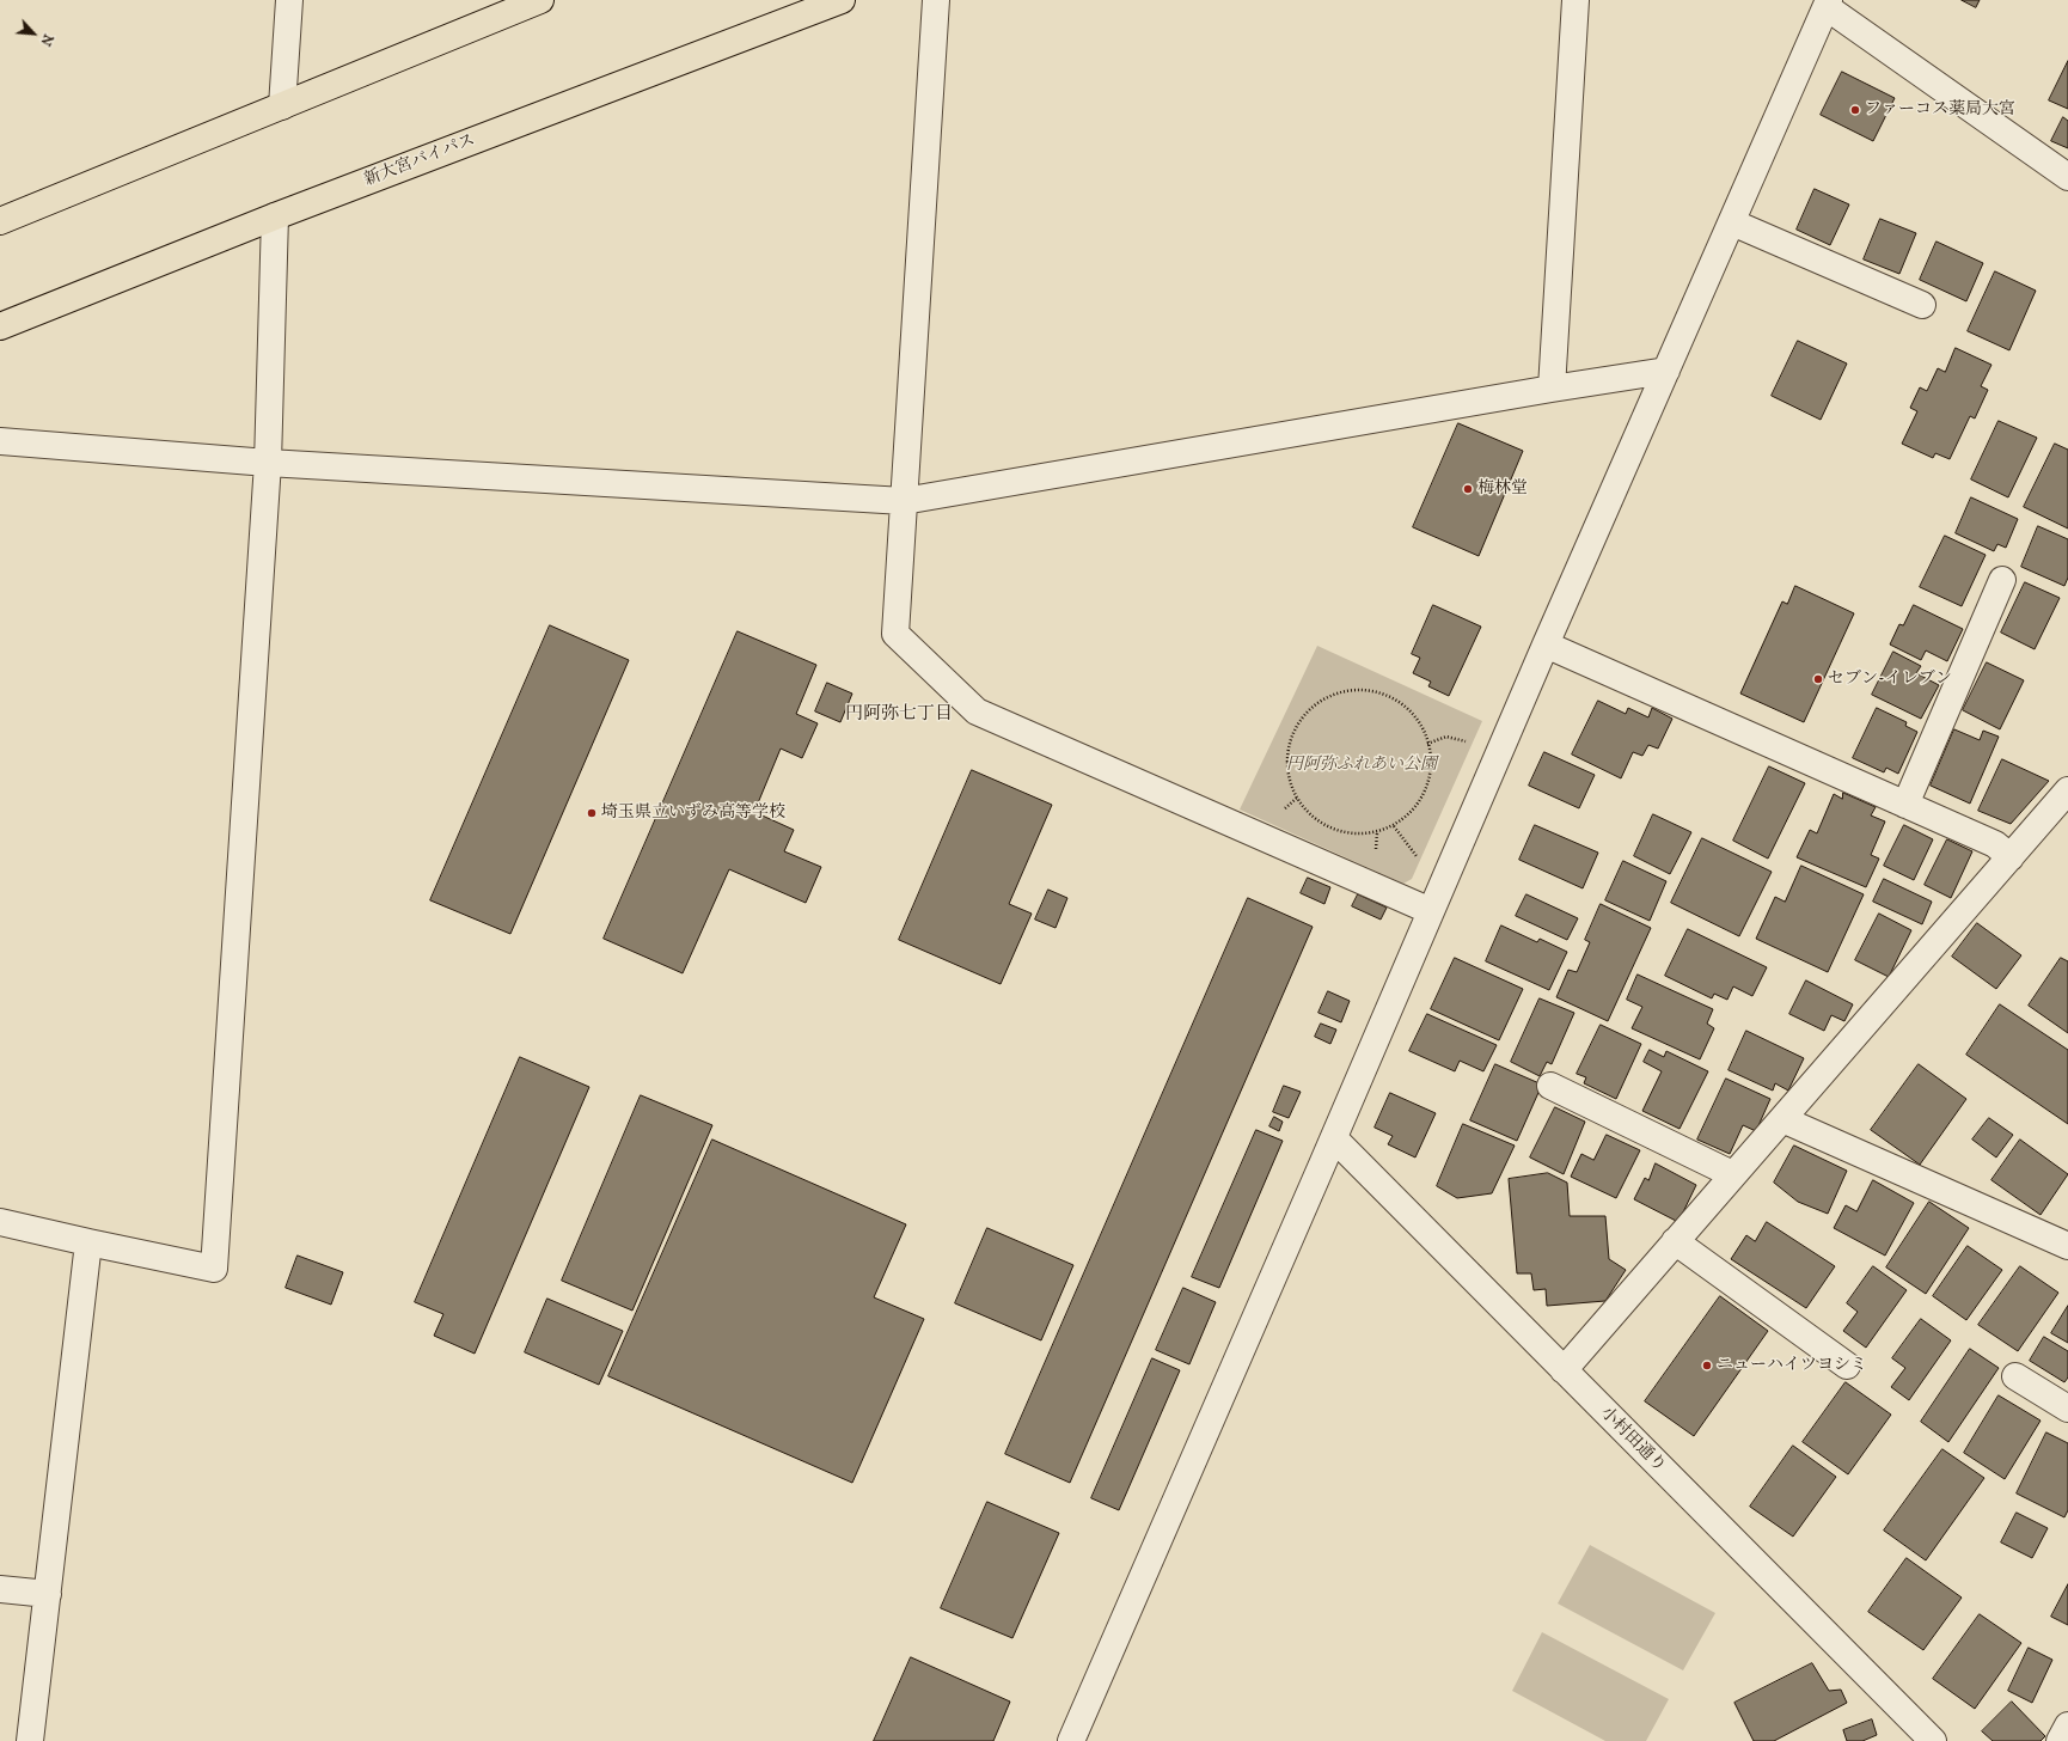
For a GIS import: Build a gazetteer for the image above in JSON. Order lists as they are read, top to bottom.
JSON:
{
  "streets": {
    "highway": ["新大宮バイパス"],
    "street": ["小村田通り"]
  },
  "districts": ["円阿弥七丁目"],
  "parks": ["円阿弥ふれあい公園"],
  "places": [
    "ファーコス薬局大宮",
    "梅林堂",
    "セブン-イレブン",
    "埼玉県立いずみ高等学校",
    "ニューハイツヨシミ"
  ],
  "north": "bottom right"
}
